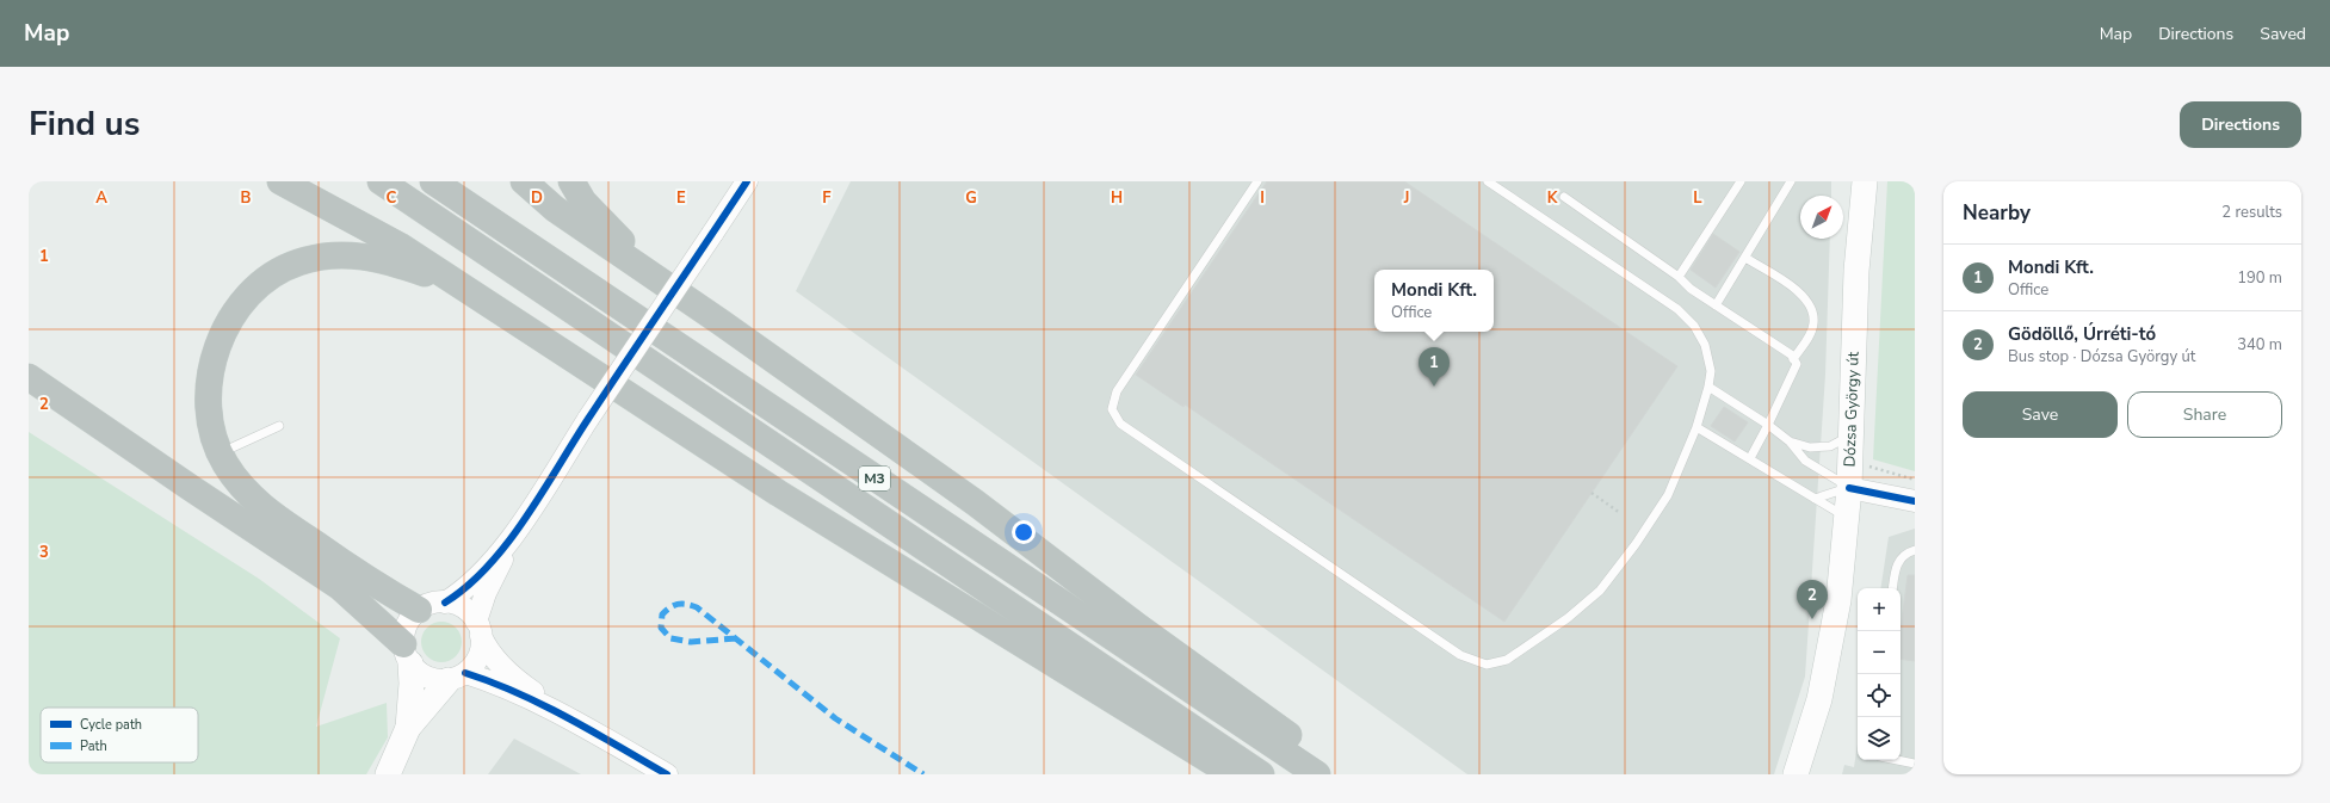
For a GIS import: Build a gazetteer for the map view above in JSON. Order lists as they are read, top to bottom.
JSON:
{
  "streets": {
    "highway": ["M3"],
    "main road": ["Dózsa György út"]
  },
  "legend": ["Cycle path", "Path"],
  "north": "top right",
  "page": {
    "header": "Map",
    "nav": ["Map", "Directions", "Saved"],
    "title": "Find us",
    "buttons": [
      "Directions",
      ["Save", "Share"]
    ],
    "heading": ["Nearby", "2 results"],
    "list": [
      {
        "mark": "1",
        "name": "Mondi Kft.",
        "note": "Office",
        "value": "190 m"
      },
      {
        "mark": "2",
        "name": "Gödöllő, Úrréti-tó",
        "note": "Bus stop · Dózsa György út",
        "value": "340 m"
      }
    ],
    "popup": ["Mondi Kft.", "Office"],
    "pins": ["1", "2"],
    "map_buttons": ["+", "−"]
  },
  "grid": {
    "columns": [
      "A",
      "B",
      "C",
      "D",
      "E",
      "F",
      "G",
      "H",
      "I",
      "J",
      "K",
      "L"
    ],
    "rows": ["1", "2", "3"]
  }
}
